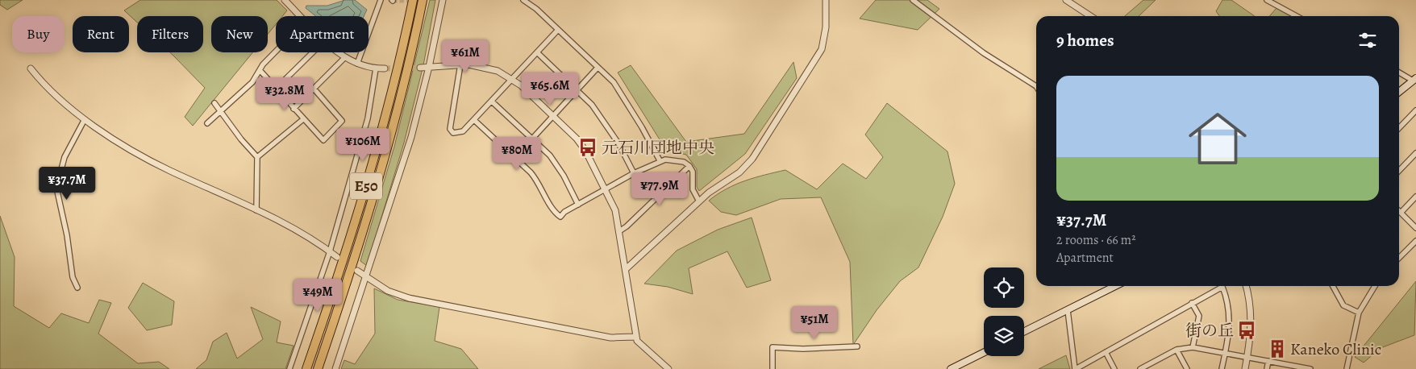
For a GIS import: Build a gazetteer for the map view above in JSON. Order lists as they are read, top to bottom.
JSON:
{
  "streets": {
    "highway": ["E50"]
  },
  "places": {
    "bus stop": ["元石川団地中央", "街の丘"],
    "building": ["Kaneko Clinic"]
  },
  "page": {
    "chip": [
      "Buy",
      "Rent",
      "Filters",
      "New",
      "Apartment"
    ],
    "heading": "9 homes",
    "price": [
      "¥61M",
      "¥65.6M",
      "¥32.8M",
      "¥106M",
      "¥80M",
      "¥37.7M",
      "¥77.9M",
      "¥49M",
      "¥51M"
    ],
    "list": [
      {
        "name": "¥37.7M",
        "note": "2 rooms · 66 m² · Apartment"
      }
    ]
  }
}
